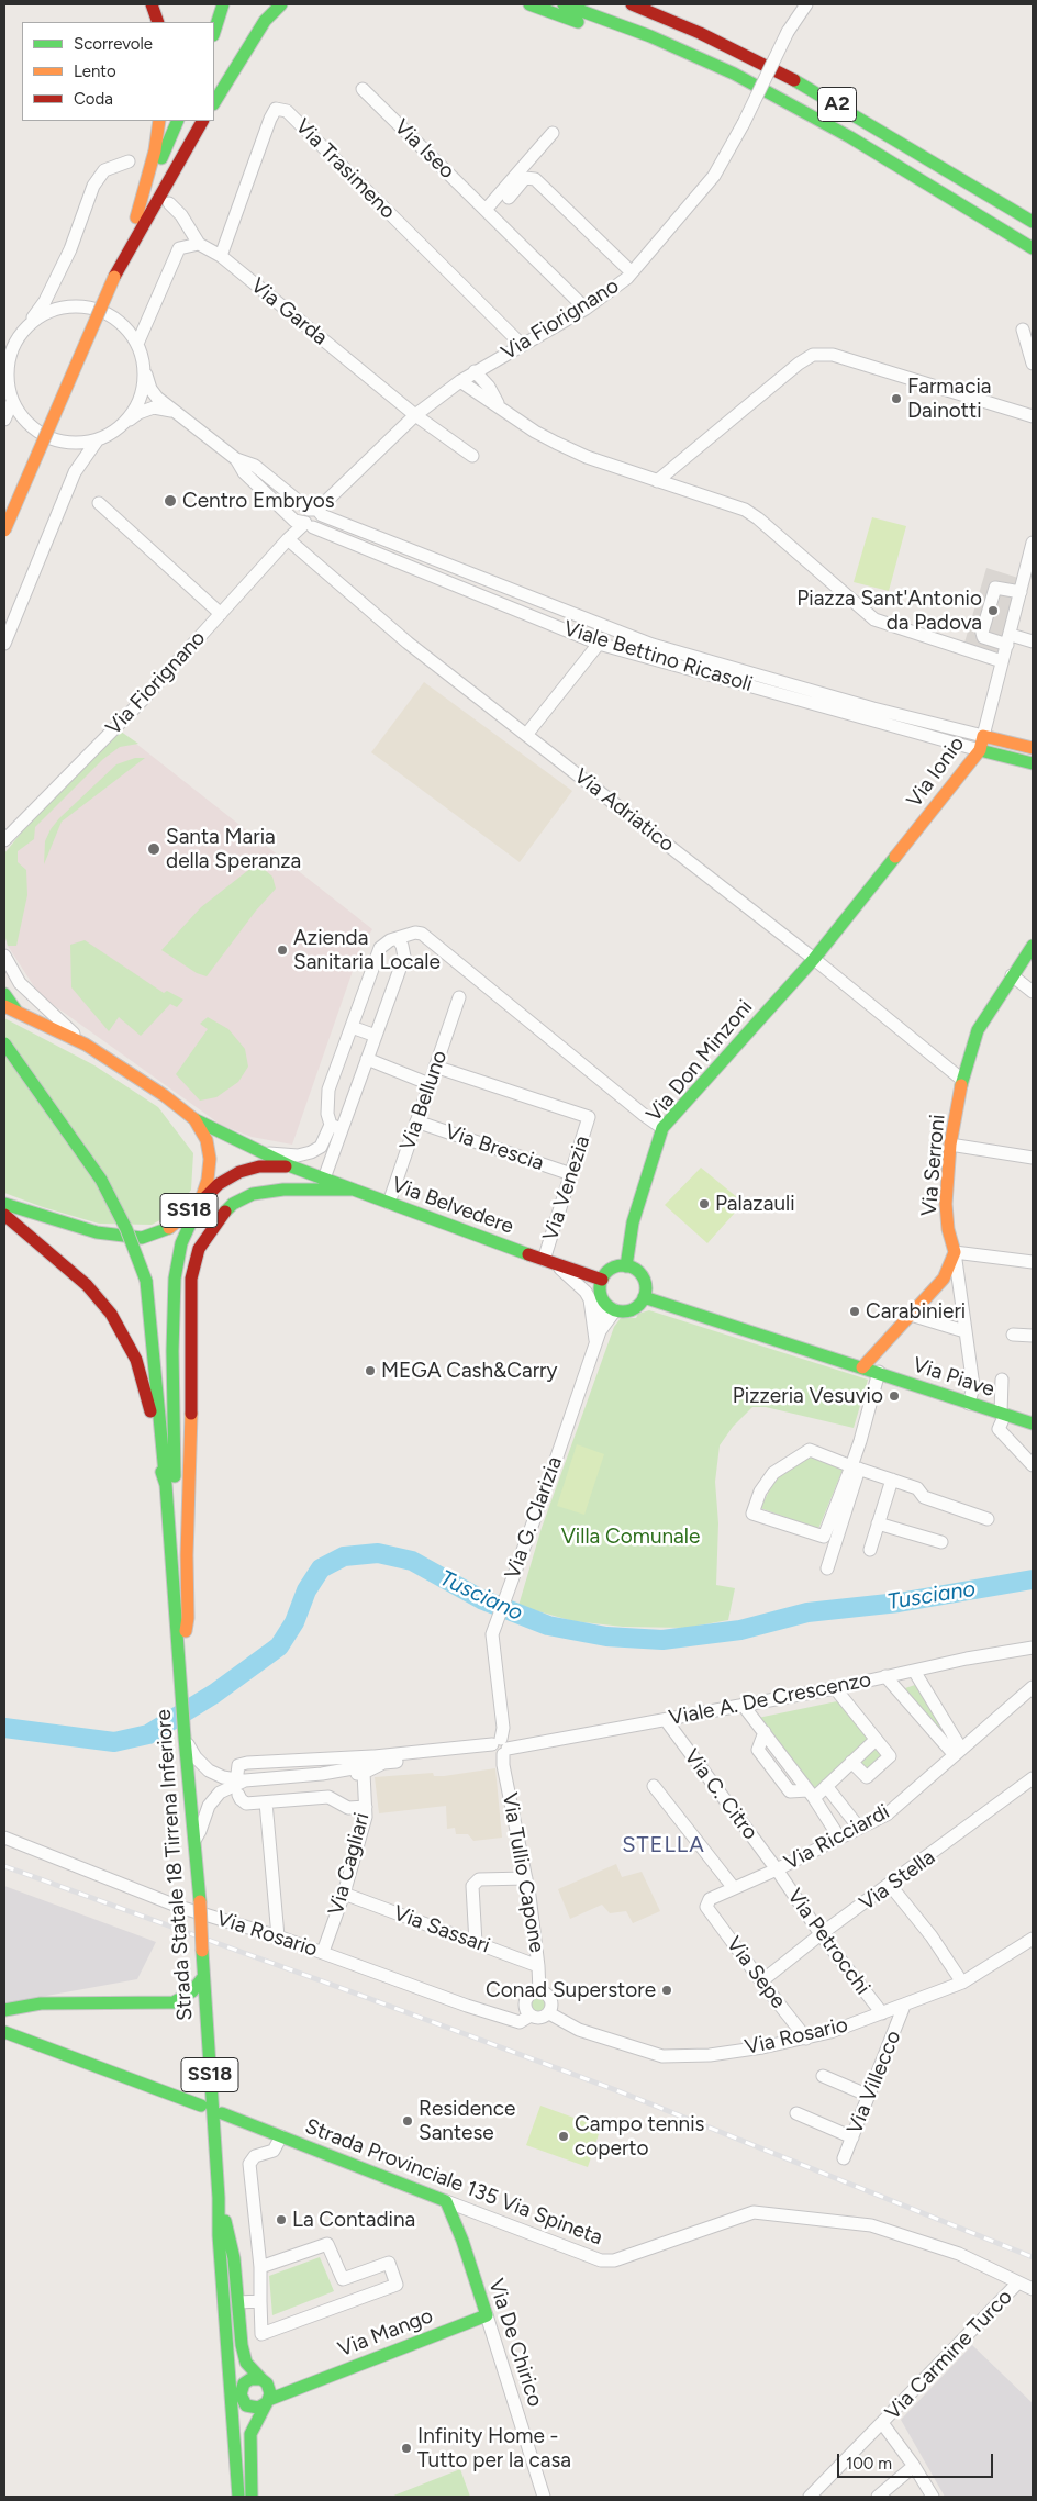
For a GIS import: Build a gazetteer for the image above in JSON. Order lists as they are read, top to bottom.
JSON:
{
  "streets": {
    "main road": [
      "A2",
      "Via Ionio",
      "Via Don Minzoni",
      "Via Serroni",
      "Via Belvedere",
      "SS18",
      "Via Piave",
      "Strada Statale 18 Tirrena Inferiore",
      "Strada Provinciale 135 Via Spineta",
      "Via Mango",
      "Via De Chirico"
    ],
    "street": [
      "Via Iseo",
      "Via Trasimeno",
      "Via Garda",
      "Via Fiorignano",
      "Viale Bettino Ricasoli",
      "Via Adriatico",
      "Via Belluno",
      "Via Brescia",
      "Via Venezia",
      "Via G. Clarizia",
      "Viale A. De Crescenzo",
      "Via C. Citro",
      "Via Ricciardi",
      "Via Cagliari",
      "Via Tullio Capone",
      "Via Stella",
      "Via Sassari",
      "Via Rosario",
      "Via Petrocchi",
      "Via Sepe",
      "Via Villecco",
      "Via Carmine Turco"
    ]
  },
  "crossings": [
    ["Via Iseo", "Via Fiorignano"],
    ["Via Trasimeno", "Via Garda"],
    ["Via Trasimeno", "Via Fiorignano"],
    ["Via Garda", "Via Fiorignano"],
    ["Via Fiorignano", "Viale Bettino Ricasoli"],
    ["Via Fiorignano", "Via Adriatico"],
    ["Viale Bettino Ricasoli", "Via Ionio"],
    ["Via Ionio", "Via Adriatico"],
    ["Via Ionio", "Via Don Minzoni"],
    ["Via Adriatico", "Via Don Minzoni"],
    ["Via Adriatico", "Via Serroni"],
    ["Via Don Minzoni", "Via Belvedere"],
    ["Via Don Minzoni", "Via G. Clarizia"],
    ["Via Belluno", "Via Brescia"],
    ["Via Belluno", "Via Venezia"],
    ["Via Belluno", "Via Belvedere"],
    ["Via Brescia", "Via Venezia"],
    ["Via Serroni", "Via Piave"],
    ["Via Venezia", "Via Belvedere"],
    ["Via Belvedere", "Via G. Clarizia"],
    ["Via Belvedere", "Strada Statale 18 Tirrena Inferiore"],
    ["SS18", "Strada Statale 18 Tirrena Inferiore"],
    ["SS18", "Via Mango"],
    ["Via G. Clarizia", "Viale A. De Crescenzo"],
    ["Via G. Clarizia", "Via Tullio Capone"],
    ["Viale A. De Crescenzo", "Via C. Citro"],
    ["Viale A. De Crescenzo", "Via Cagliari"],
    ["Viale A. De Crescenzo", "Strada Statale 18 Tirrena Inferiore"],
    ["Viale A. De Crescenzo", "Via Tullio Capone"],
    ["Via C. Citro", "Via Ricciardi"],
    ["Via C. Citro", "Via Petrocchi"],
    ["Via Ricciardi", "Via Petrocchi"],
    ["Via Ricciardi", "Via Sepe"],
    ["Via Cagliari", "Via Sassari"],
    ["Via Cagliari", "Via Rosario"],
    ["Strada Statale 18 Tirrena Inferiore", "Via Mango"],
    ["Via Tullio Capone", "Via Sassari"],
    ["Via Tullio Capone", "Via Rosario"],
    ["Via Stella", "Via Petrocchi"],
    ["Via Stella", "Via Sepe"],
    ["Via Rosario", "Via Petrocchi"],
    ["Via Rosario", "Via Sepe"],
    ["Via Rosario", "Via Villecco"],
    ["Strada Provinciale 135 Via Spineta", "Via De Chirico"],
    ["Strada Provinciale 135 Via Spineta", "Via Carmine Turco"],
    ["Via Mango", "Via De Chirico"]
  ],
  "districts": ["STELLA"],
  "water": ["Tusciano"],
  "parks": ["Villa Comunale"],
  "places": [
    "Farmacia Dainotti",
    "Centro Embryos",
    "Piazza Sant'Antonio da Padova",
    "Santa Maria della Speranza",
    "Azienda Sanitaria Locale",
    "Palazauli",
    "Carabinieri",
    "MEGA Cash&Carry",
    "Pizzeria Vesuvio",
    "Conad Superstore",
    "Residence Santese",
    "Campo tennis coperto",
    "La Contadina",
    "Infinity Home - Tutto per la casa"
  ],
  "legend": ["Scorrevole", "Lento", "Coda"],
  "scale_bar": "100 m"
}
